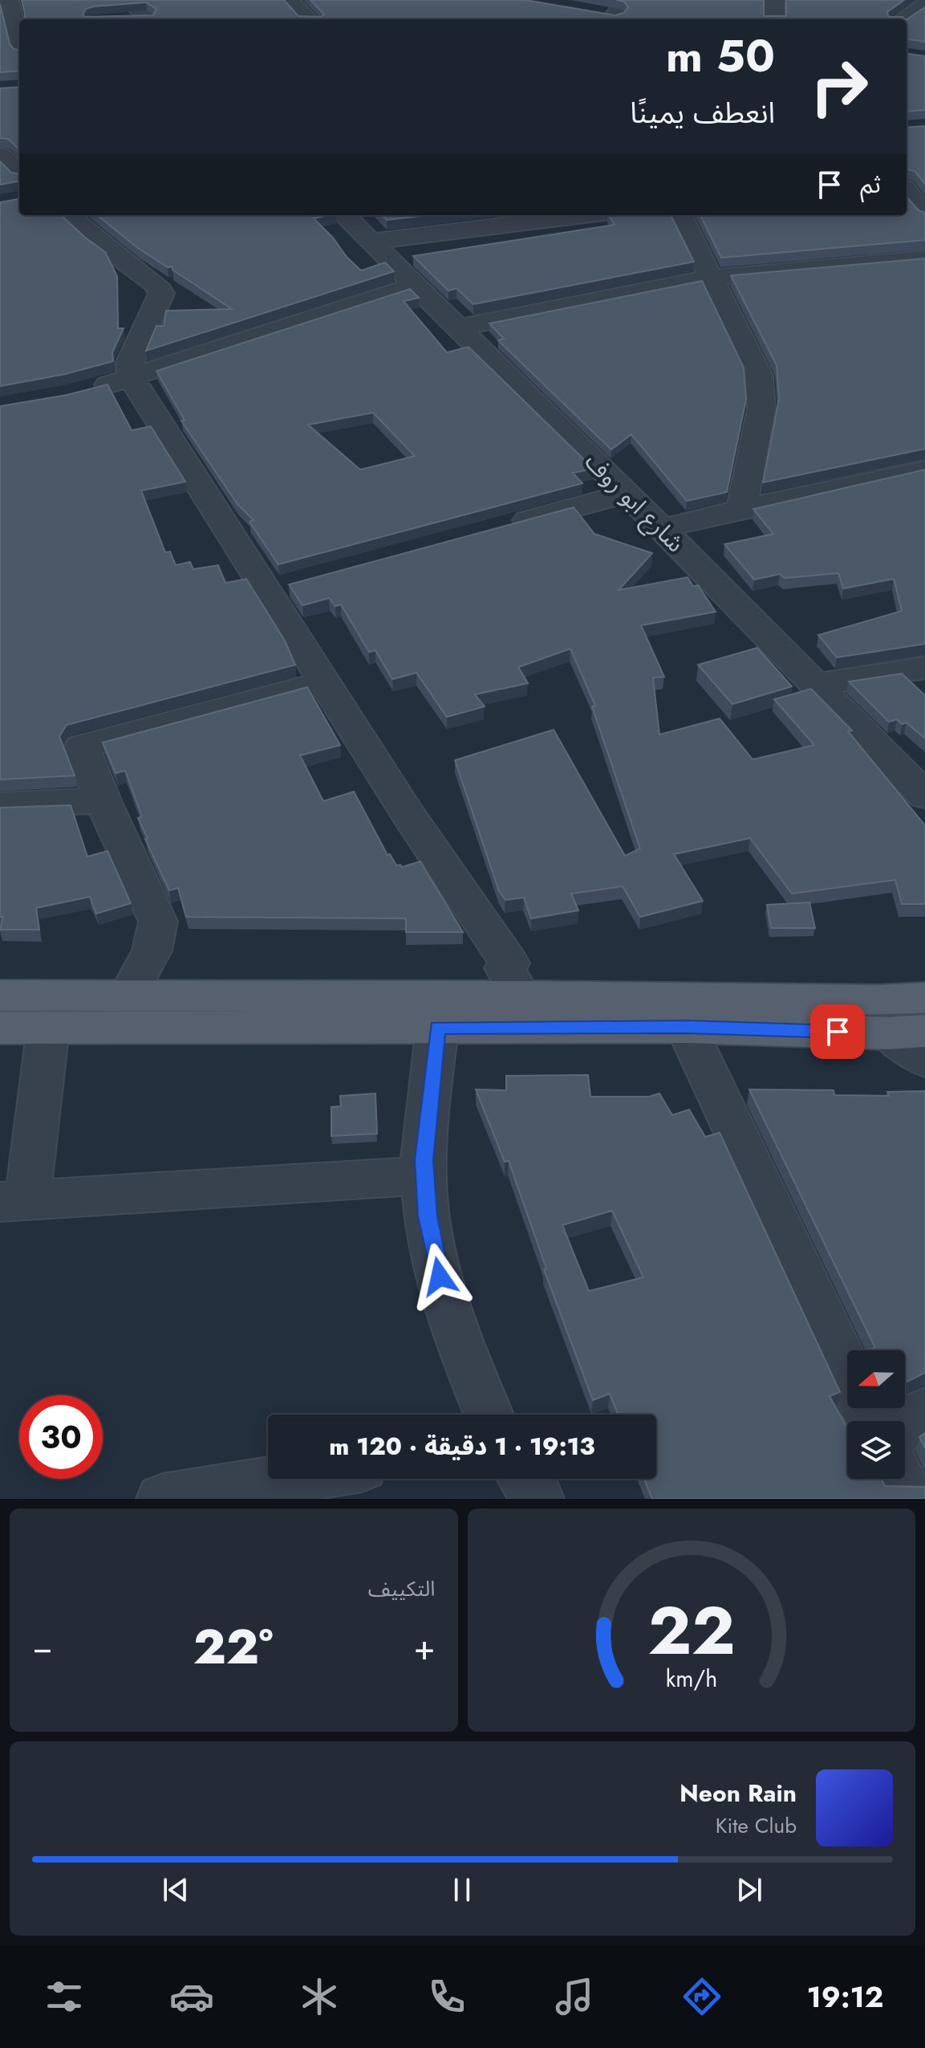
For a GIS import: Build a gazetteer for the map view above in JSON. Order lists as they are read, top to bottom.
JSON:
{
  "streets": {
    "street": ["شارع ابو روف"]
  },
  "north": "left",
  "page": {
    "turn": ["50 m", "انعطف يمينًا"],
    "then": "ثم",
    "limit": "30",
    "trip": "19:13 · 1 دقيقة · 120 m",
    "tile": "التكييف",
    "heat": ["−", "22°", "+"],
    "song": ["Neon Rain", "Kite Club"],
    "tabs": "19:12",
    "gauge": ["22", "km/h"]
  }
}
